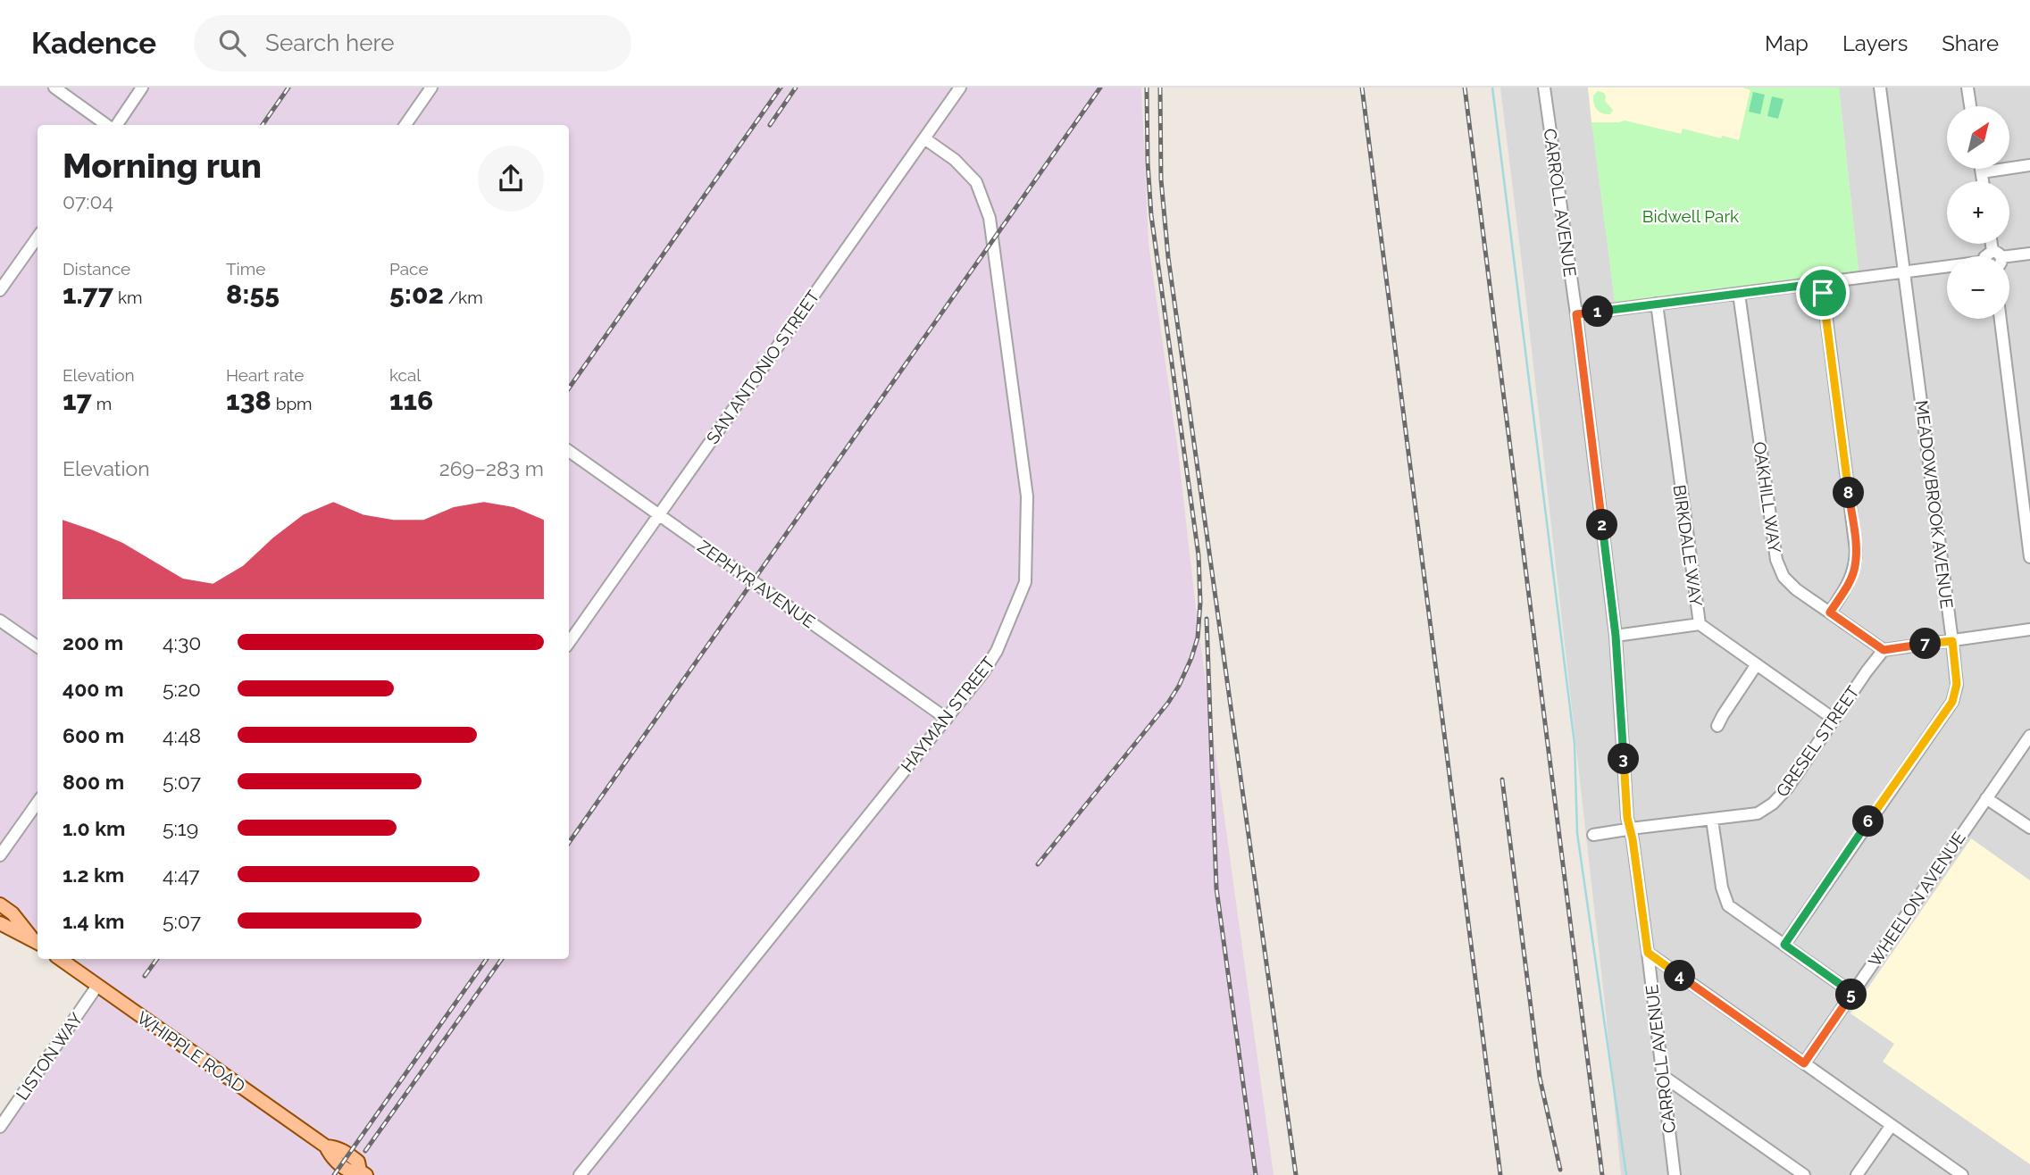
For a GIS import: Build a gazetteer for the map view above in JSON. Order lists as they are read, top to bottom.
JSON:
{
  "streets": {
    "main road": ["WHIPPLE ROAD"],
    "street": [
      "CARROLL AVENUE",
      "SAN ANTONIO STREET",
      "OAKHILL WAY",
      "MEADOWBROOK AVENUE",
      "BIRKDALE WAY",
      "ZEPHYR AVENUE",
      "HAYMAN STREET",
      "GRESEL STREET",
      "WHEELON AVENUE",
      "LISTON WAY"
    ]
  },
  "crossings": [
    ["CARROLL AVENUE", "GRESEL STREET"],
    ["SAN ANTONIO STREET", "ZEPHYR AVENUE"],
    ["SAN ANTONIO STREET", "HAYMAN STREET"],
    ["OAKHILL WAY", "GRESEL STREET"],
    ["BIRKDALE WAY", "GRESEL STREET"],
    ["ZEPHYR AVENUE", "HAYMAN STREET"],
    ["WHIPPLE ROAD", "LISTON WAY"]
  ],
  "parks": ["Bidwell Park"],
  "north": "top right",
  "page": {
    "header": "Kadence",
    "search": "Search here",
    "nav": ["Map", "Layers", "Share"],
    "map_buttons": ["+", "−"],
    "heading": ["Morning run", "07:04"],
    "stats": [
      ["Distance", "1.77 km"],
      ["Time", "8:55"],
      ["Pace", "5:02 /km"],
      ["Elevation", "17 m"],
      ["Heart rate", "138 bpm"],
      ["kcal", "116"]
    ],
    "pins": [
      "1",
      "8",
      "2",
      "7",
      "3",
      "6",
      "4",
      "5"
    ],
    "chart": ["Elevation", "269–283 m"],
    "list": [
      {
        "name": "200 m",
        "note": "4:30"
      },
      {
        "name": "400 m",
        "note": "5:20"
      },
      {
        "name": "600 m",
        "note": "4:48"
      },
      {
        "name": "800 m",
        "note": "5:07"
      },
      {
        "name": "1.0 km",
        "note": "5:19"
      },
      {
        "name": "1.2 km",
        "note": "4:47"
      },
      {
        "name": "1.4 km",
        "note": "5:07"
      }
    ]
  }
}
